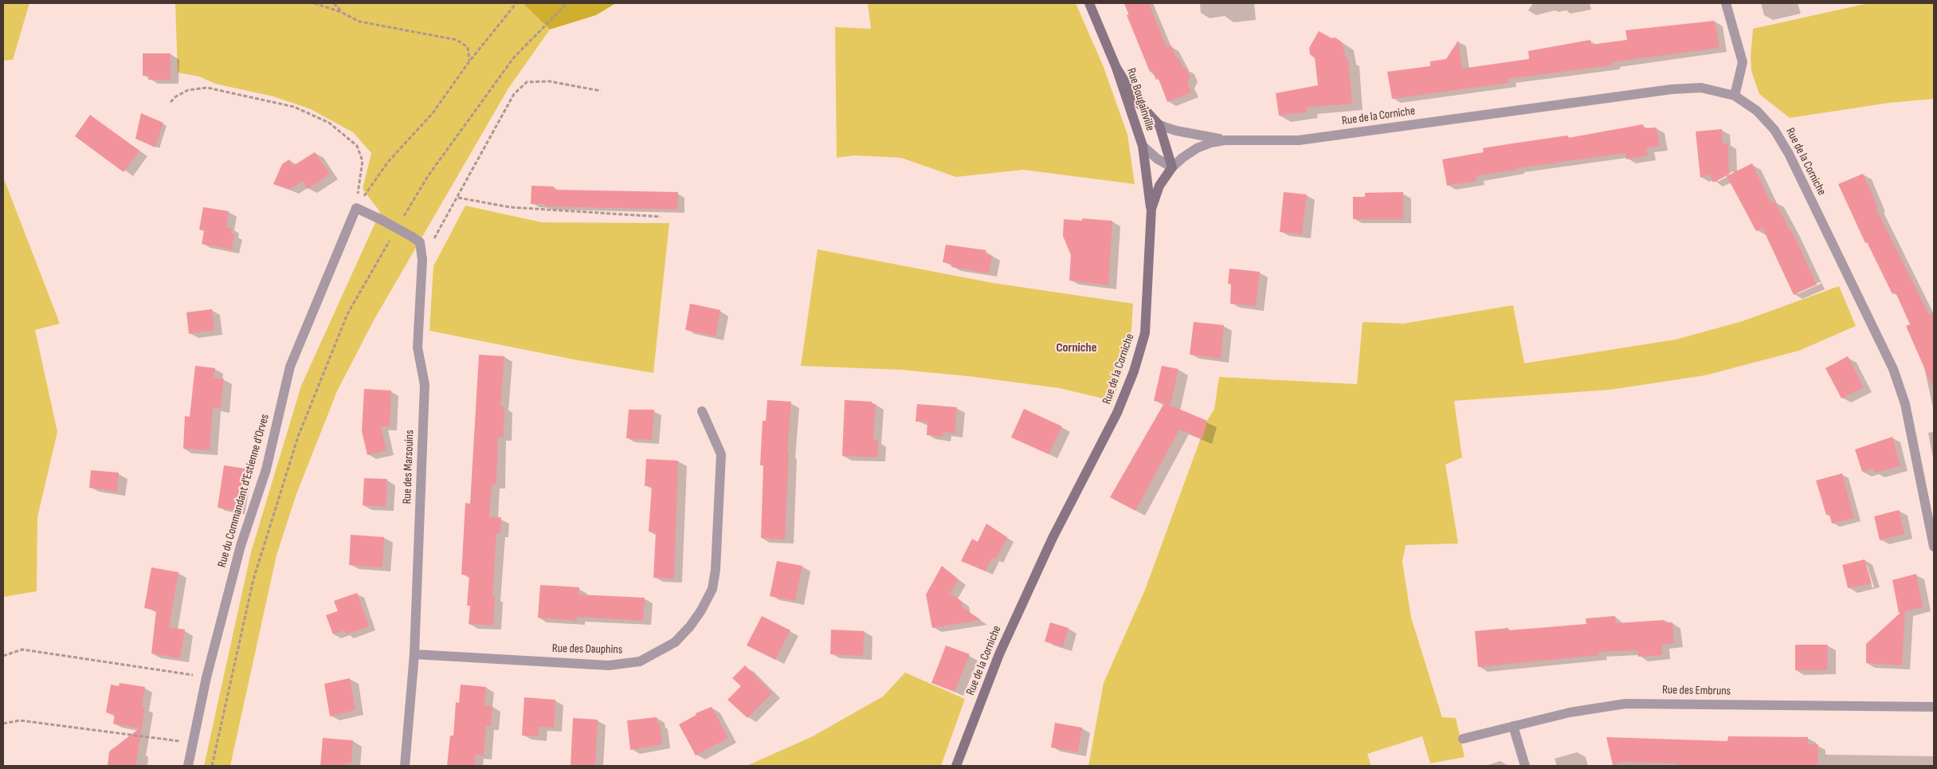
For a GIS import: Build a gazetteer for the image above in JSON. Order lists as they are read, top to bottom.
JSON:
{
  "streets": {
    "street": [
      "Rue Bougainville",
      "Rue de la Corniche",
      "Rue des Marsouins",
      "Rue du Commandant d'Estienne d'Orves",
      "Rue des Dauphins",
      "Rue des Embruns"
    ]
  },
  "crossings": [
    ["Rue Bougainville", "Rue de la Corniche"],
    ["Rue des Marsouins", "Rue du Commandant d'Estienne d'Orves"],
    ["Rue des Marsouins", "Rue des Dauphins"]
  ],
  "districts": ["Corniche"]
}
